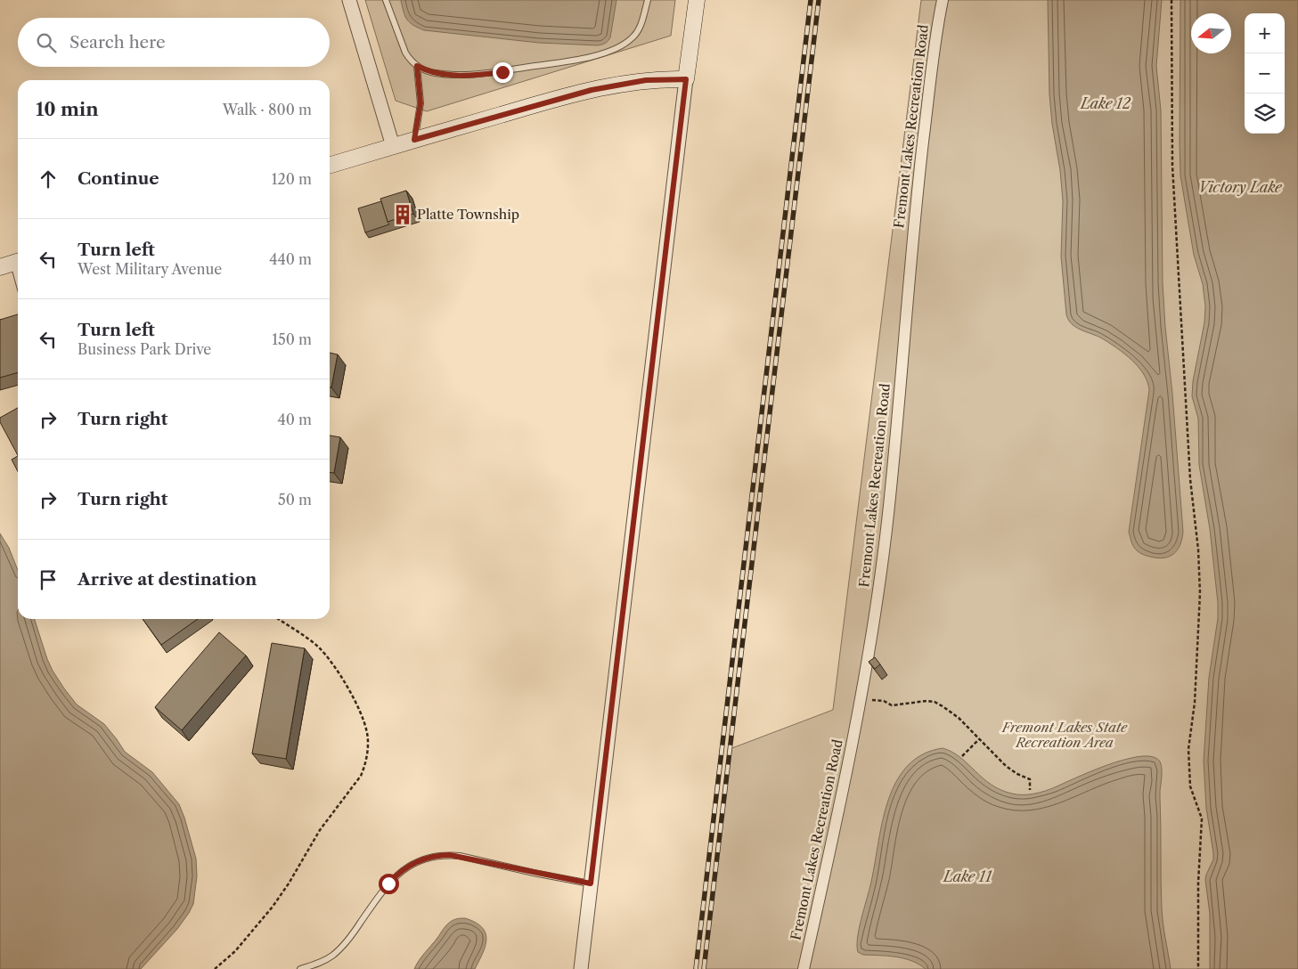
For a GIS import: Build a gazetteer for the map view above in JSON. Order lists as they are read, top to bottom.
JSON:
{
  "streets": {
    "street": ["Fremont Lakes Recreation Road"]
  },
  "water": ["Lake 12", "Victory Lake", "Lake 11"],
  "parks": ["Fremont Lakes State Recreation Area"],
  "places": {
    "building": ["Platte Township"]
  },
  "north": "left",
  "page": {
    "map_buttons": ["+", "−"],
    "search": "Search here",
    "heading": ["10 min", "Walk · 800 m"],
    "list": [
      ["Continue", "120 m"],
      ["Turn left", "West Military Avenue", "440 m"],
      ["Turn left", "Business Park Drive", "150 m"],
      ["Turn right", "40 m"],
      ["Turn right", "50 m"],
      "Arrive at destination"
    ]
  }
}
